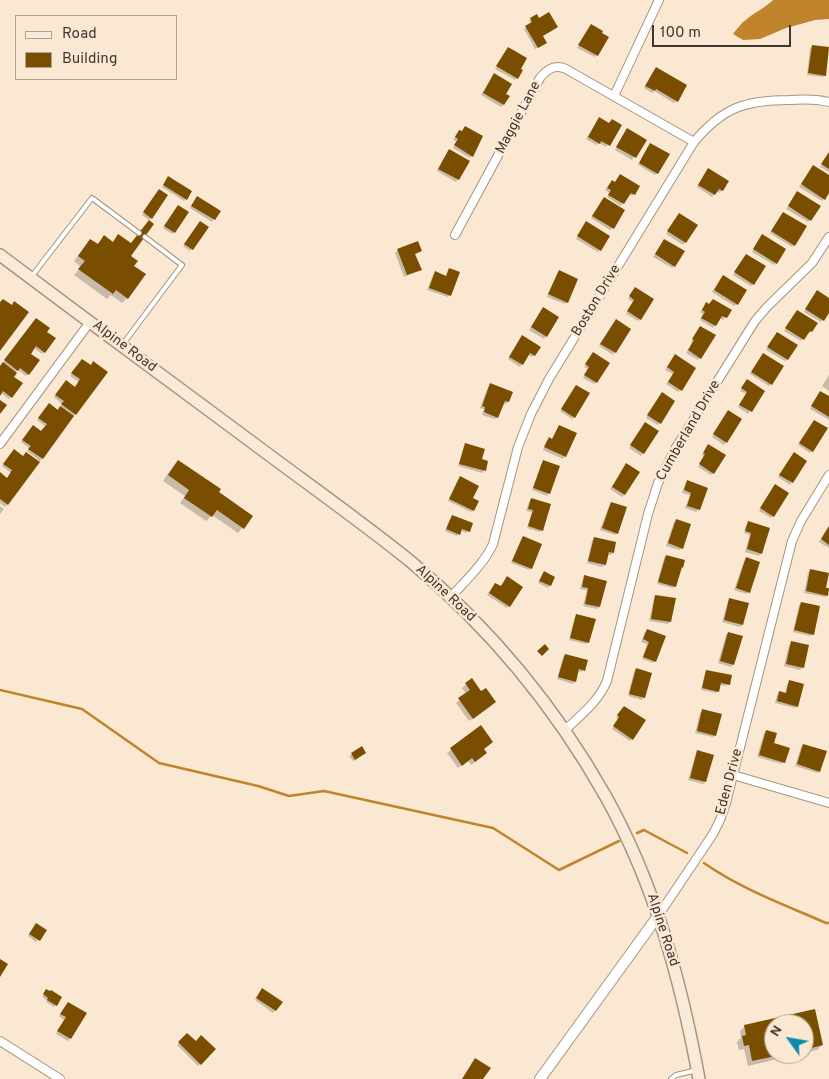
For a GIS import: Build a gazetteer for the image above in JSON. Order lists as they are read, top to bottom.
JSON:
{
  "streets": {
    "main road": ["Alpine Road"],
    "street": [
      "Maggie Lane",
      "Boston Drive",
      "Cumberland Drive",
      "Eden Drive"
    ]
  },
  "crossings": [
    ["Maggie Lane", "Boston Drive"],
    ["Boston Drive", "Alpine Road"],
    ["Alpine Road", "Cumberland Drive"],
    ["Alpine Road", "Eden Drive"]
  ],
  "legend": ["Road", "Building"],
  "scale_bar": "100 m",
  "north": "top left"
}
